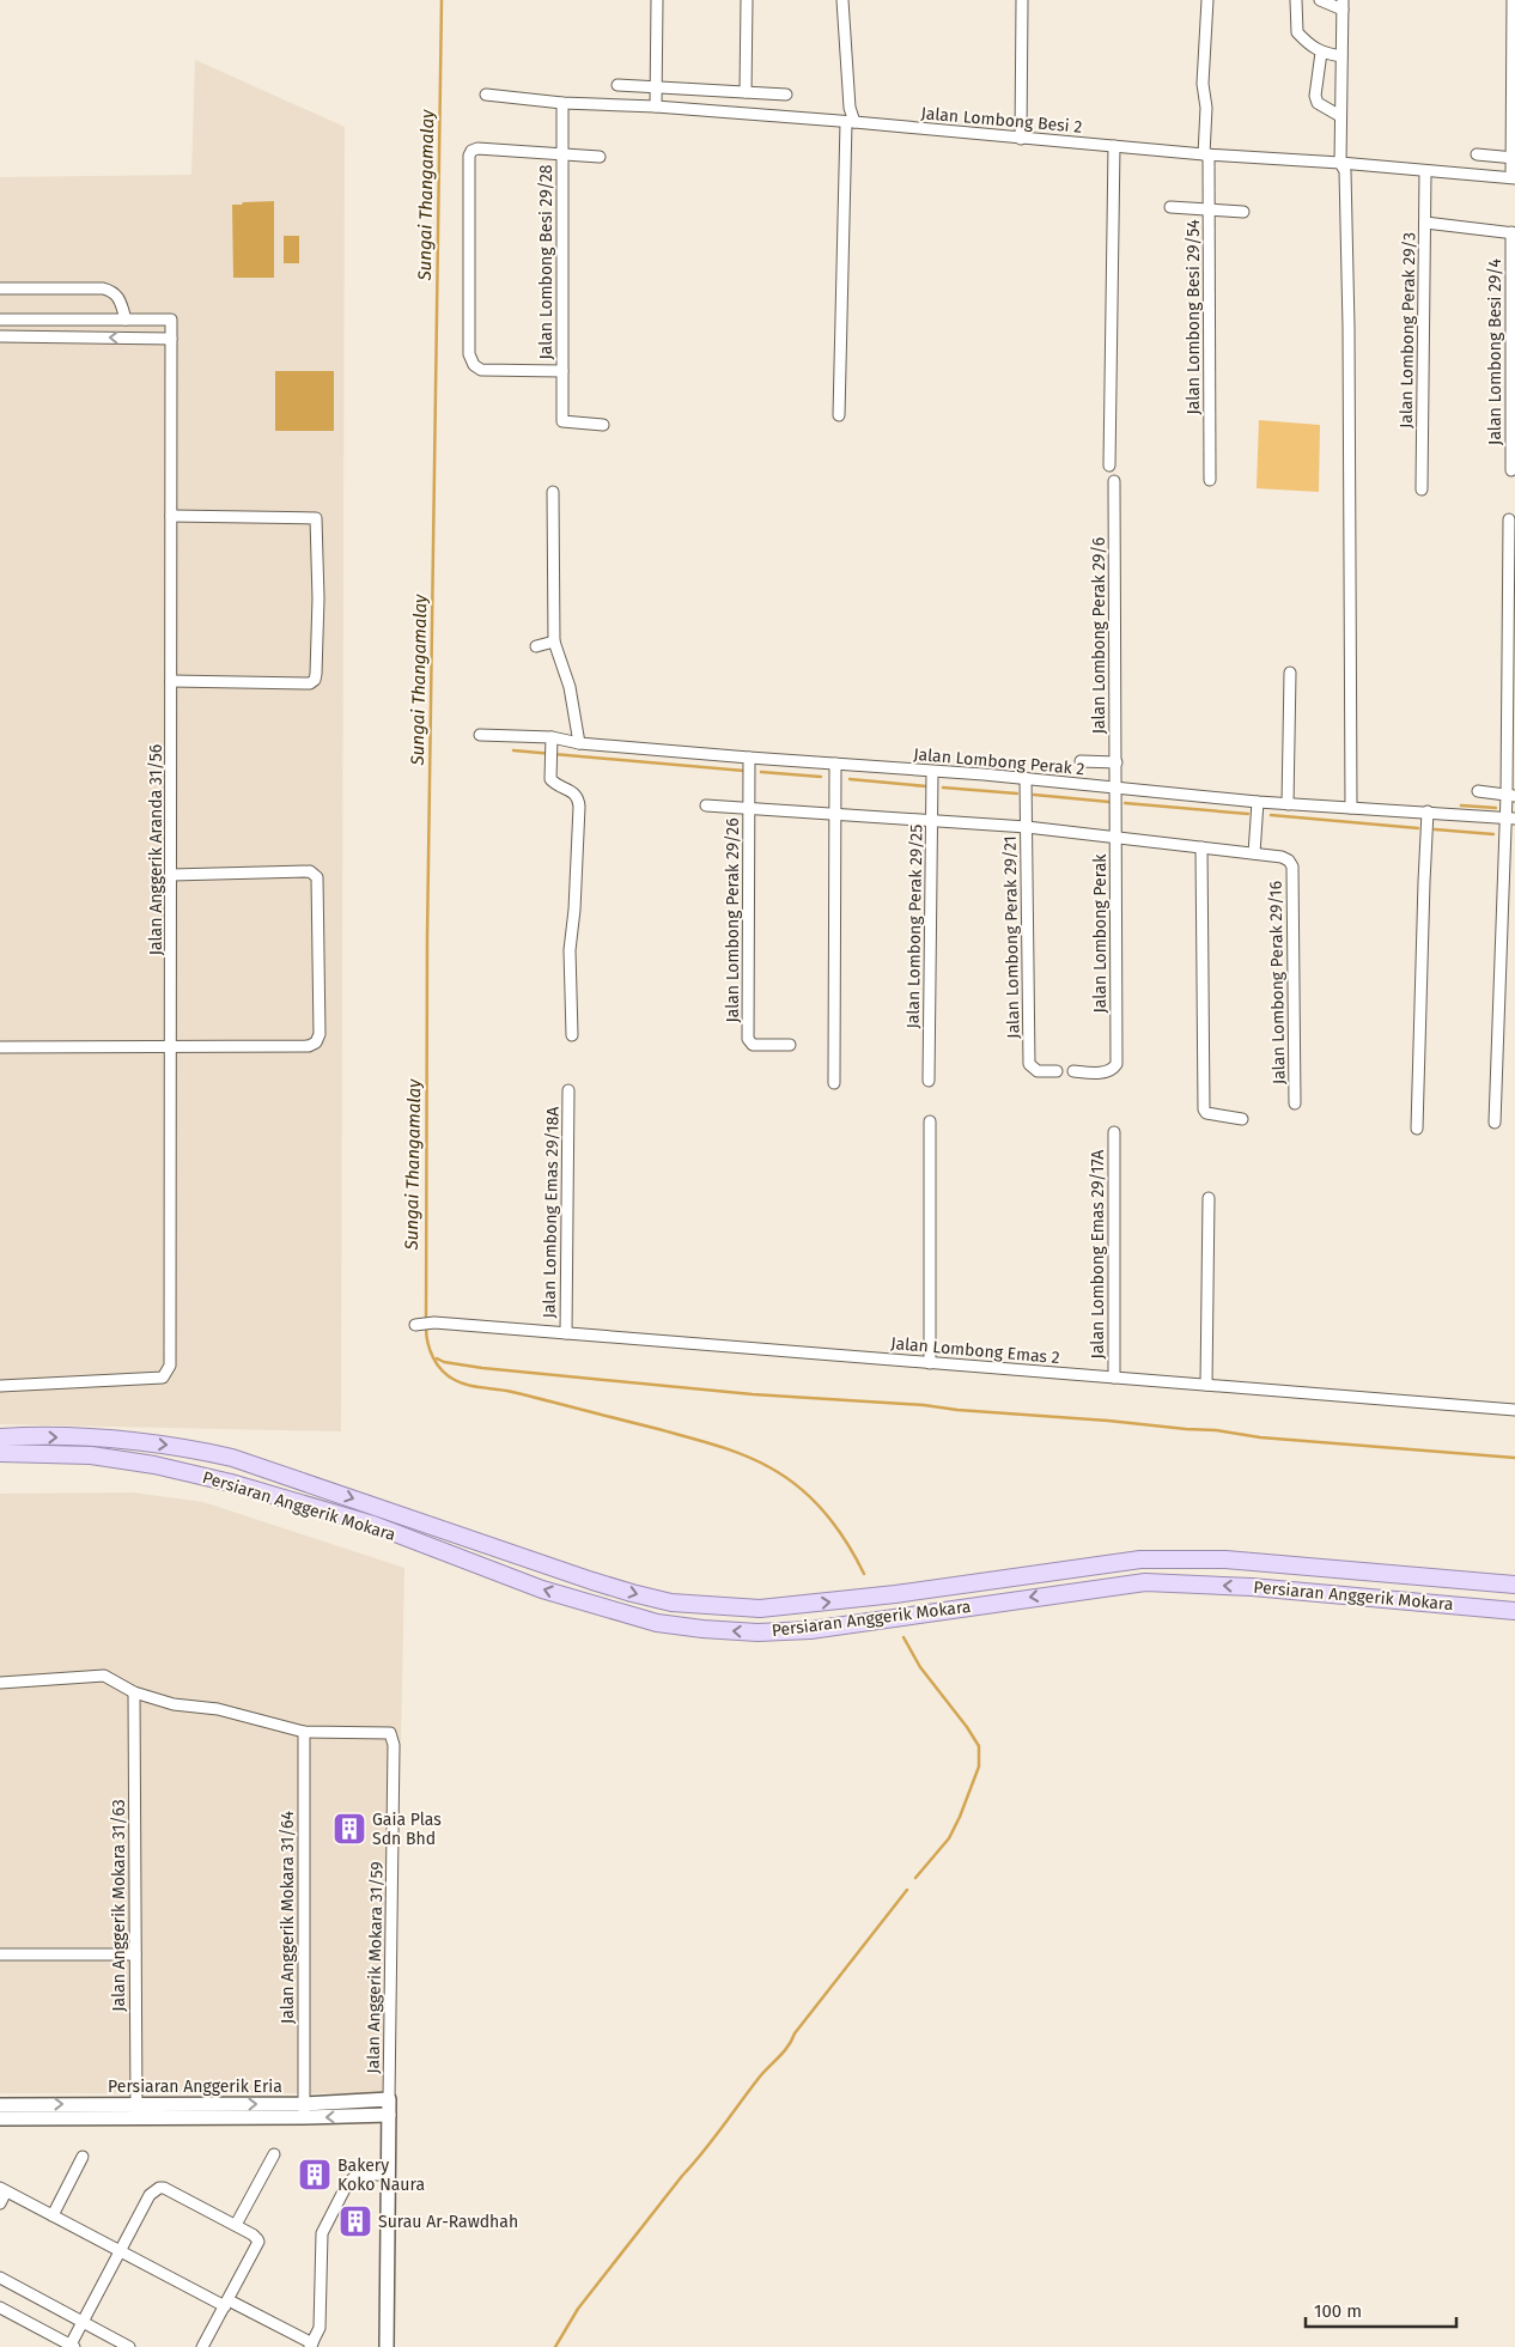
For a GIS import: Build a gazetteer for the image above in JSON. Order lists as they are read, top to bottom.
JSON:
{
  "streets": {
    "main road": ["Persiaran Anggerik Mokara"],
    "street": [
      "Jalan Lombong Besi 2",
      "Jalan Lombong Besi 29/28",
      "Jalan Lombong Besi 29/54",
      "Jalan Lombong Perak 29/3",
      "Jalan Lombong Besi 29/4",
      "Jalan Lombong Perak 29/6",
      "Jalan Lombong Perak 2",
      "Jalan Anggerik Aranda 31/56",
      "Jalan Lombong Perak 29/26",
      "Jalan Lombong Perak 29/25",
      "Jalan Lombong Perak",
      "Jalan Lombong Perak 29/21",
      "Jalan Lombong Perak 29/16",
      "Jalan Lombong Emas 29/18A",
      "Jalan Lombong Emas 29/17A",
      "Jalan Lombong Emas 2",
      "Jalan Anggerik Mokara 31/63",
      "Jalan Anggerik Mokara 31/64",
      "Jalan Anggerik Mokara 31/59",
      "Persiaran Anggerik Eria"
    ]
  },
  "crossings": [
    ["Jalan Lombong Besi 2", "Jalan Lombong Besi 29/28"],
    ["Jalan Lombong Besi 2", "Jalan Lombong Besi 29/54"],
    ["Jalan Lombong Besi 2", "Jalan Lombong Perak 29/3"],
    ["Jalan Lombong Perak 29/6", "Jalan Lombong Perak 2"],
    ["Jalan Lombong Perak 29/6", "Jalan Lombong Perak"],
    ["Jalan Lombong Perak 2", "Jalan Lombong Perak 29/26"],
    ["Jalan Lombong Perak 2", "Jalan Lombong Perak 29/25"],
    ["Jalan Lombong Perak 2", "Jalan Lombong Perak"],
    ["Jalan Lombong Perak 2", "Jalan Lombong Perak 29/21"],
    ["Jalan Lombong Perak 29/25", "Jalan Lombong Perak 29/16"],
    ["Jalan Lombong Perak", "Jalan Lombong Perak 29/16"],
    ["Jalan Lombong Perak 29/21", "Jalan Lombong Perak 29/16"],
    ["Jalan Lombong Emas 29/18A", "Jalan Lombong Emas 2"],
    ["Jalan Lombong Emas 29/17A", "Jalan Lombong Emas 2"],
    ["Jalan Anggerik Mokara 31/63", "Jalan Anggerik Mokara 31/59"],
    ["Jalan Anggerik Mokara 31/63", "Persiaran Anggerik Eria"],
    ["Jalan Anggerik Mokara 31/64", "Jalan Anggerik Mokara 31/59"],
    ["Jalan Anggerik Mokara 31/64", "Persiaran Anggerik Eria"],
    ["Jalan Anggerik Mokara 31/59", "Persiaran Anggerik Eria"]
  ],
  "water": ["Sungai Thangamalay"],
  "places": {
    "building": ["Gaia Plas Sdn Bhd", "Bakery Koko Naura", "Surau Ar-Rawdhah"]
  },
  "scale_bar": "100 m"
}
